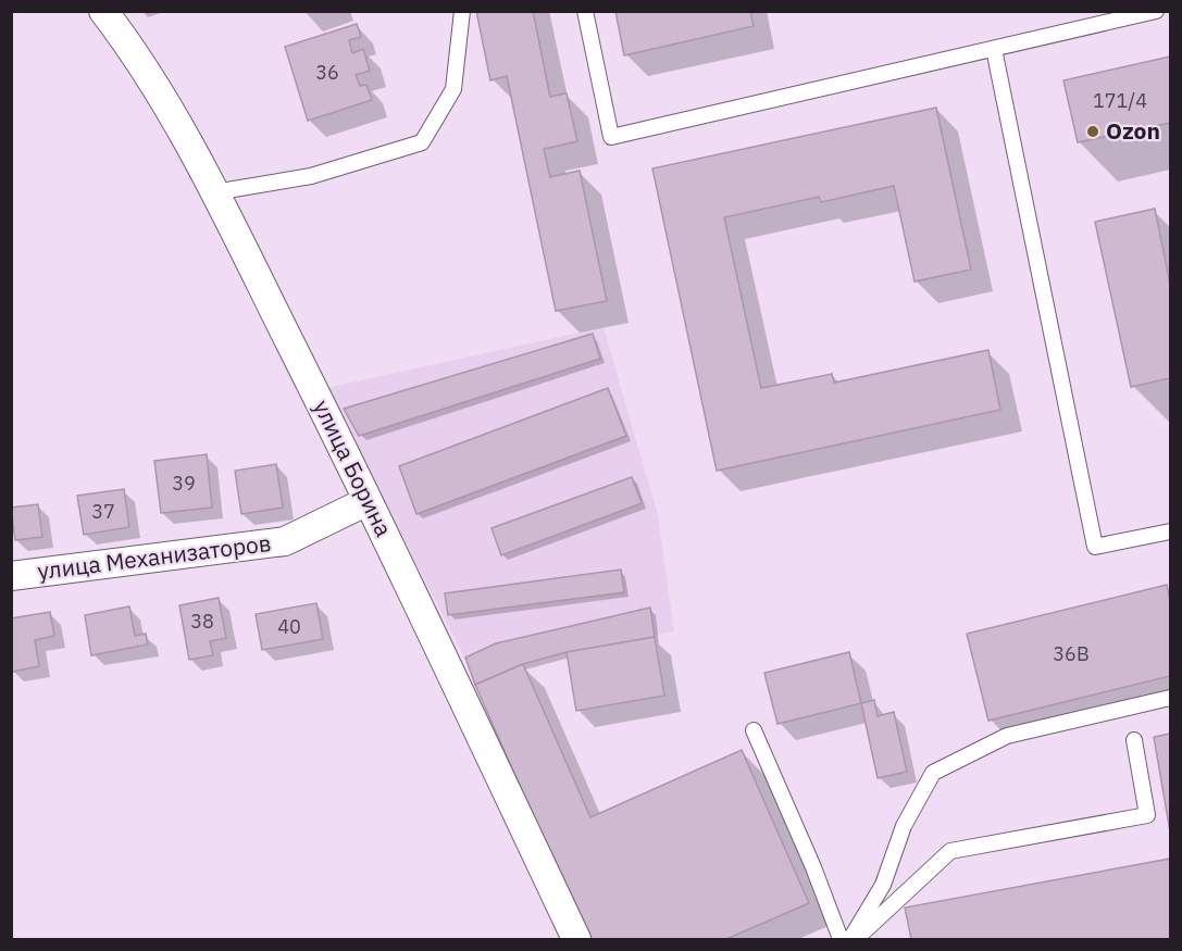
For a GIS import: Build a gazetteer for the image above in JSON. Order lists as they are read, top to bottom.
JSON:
{
  "streets": {
    "street": ["улица Борина", "улица Механизаторов"]
  },
  "crossings": [
    ["улица Борина", "улица Механизаторов"]
  ],
  "places": ["Ozon"],
  "house_numbers": [
    "36",
    "171/4",
    "39",
    "37",
    "38",
    "40",
    "36В"
  ]
}
